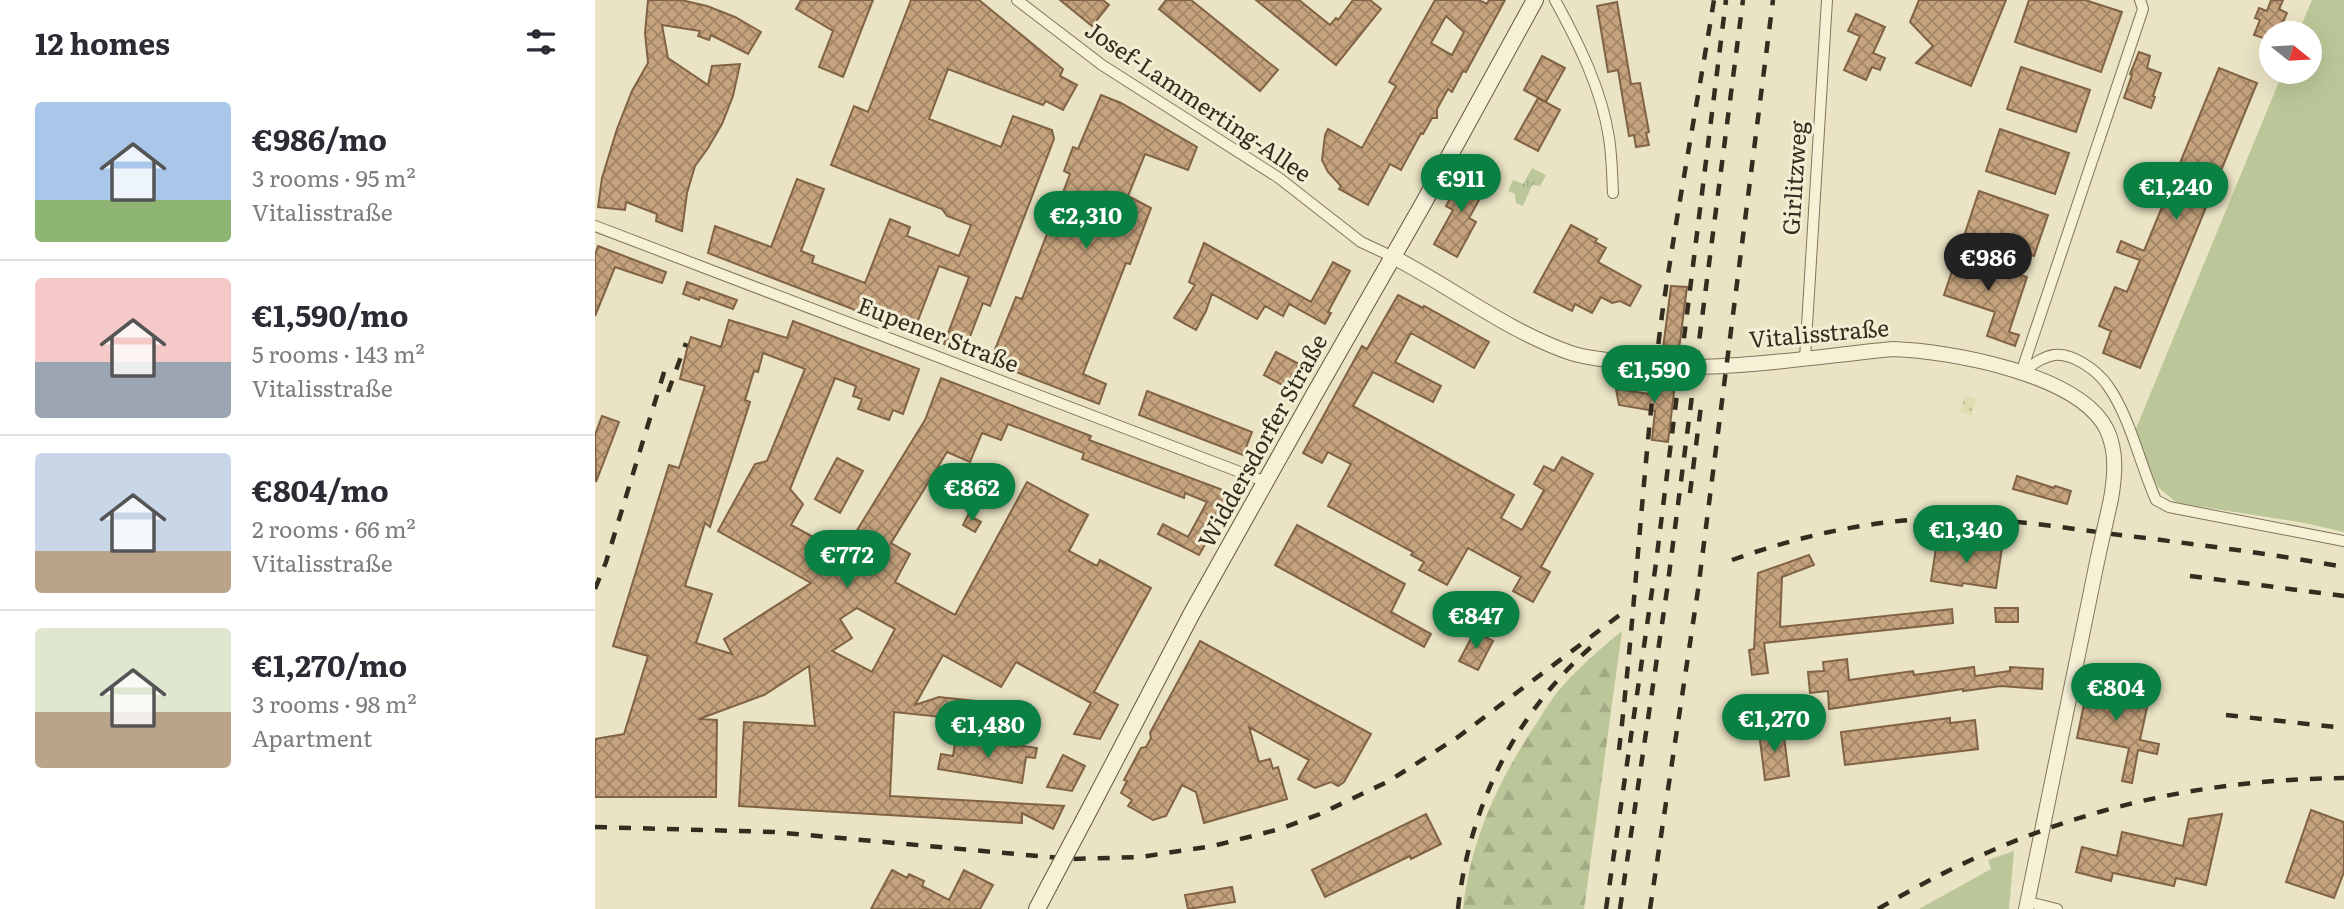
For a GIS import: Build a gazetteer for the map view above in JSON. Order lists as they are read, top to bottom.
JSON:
{
  "streets": {
    "main road": ["Widdersdorfer Straße"],
    "street": [
      "Josef-Lammerting-Allee",
      "Girlitzweg",
      "Vitalisstraße",
      "Eupener Straße"
    ]
  },
  "crossings": [
    ["Josef-Lammerting-Allee", "Vitalisstraße"],
    ["Josef-Lammerting-Allee", "Widdersdorfer Straße"],
    ["Girlitzweg", "Vitalisstraße"],
    ["Vitalisstraße", "Widdersdorfer Straße"],
    ["Eupener Straße", "Widdersdorfer Straße"]
  ],
  "north": "right",
  "page": {
    "heading": "12 homes",
    "list": [
      {
        "name": "€986/mo",
        "note": "3 rooms · 95 m² · Vitalisstraße"
      },
      {
        "name": "€1,590/mo",
        "note": "5 rooms · 143 m² · Vitalisstraße"
      },
      {
        "name": "€804/mo",
        "note": "2 rooms · 66 m² · Vitalisstraße"
      },
      {
        "name": "€1,270/mo",
        "note": "3 rooms · 98 m² · Apartment"
      }
    ],
    "price": [
      "€911",
      "€1,240",
      "€2,310",
      "€986",
      "€1,590",
      "€862",
      "€1,340",
      "€772",
      "€847",
      "€804",
      "€1,270",
      "€1,480"
    ]
  }
}
